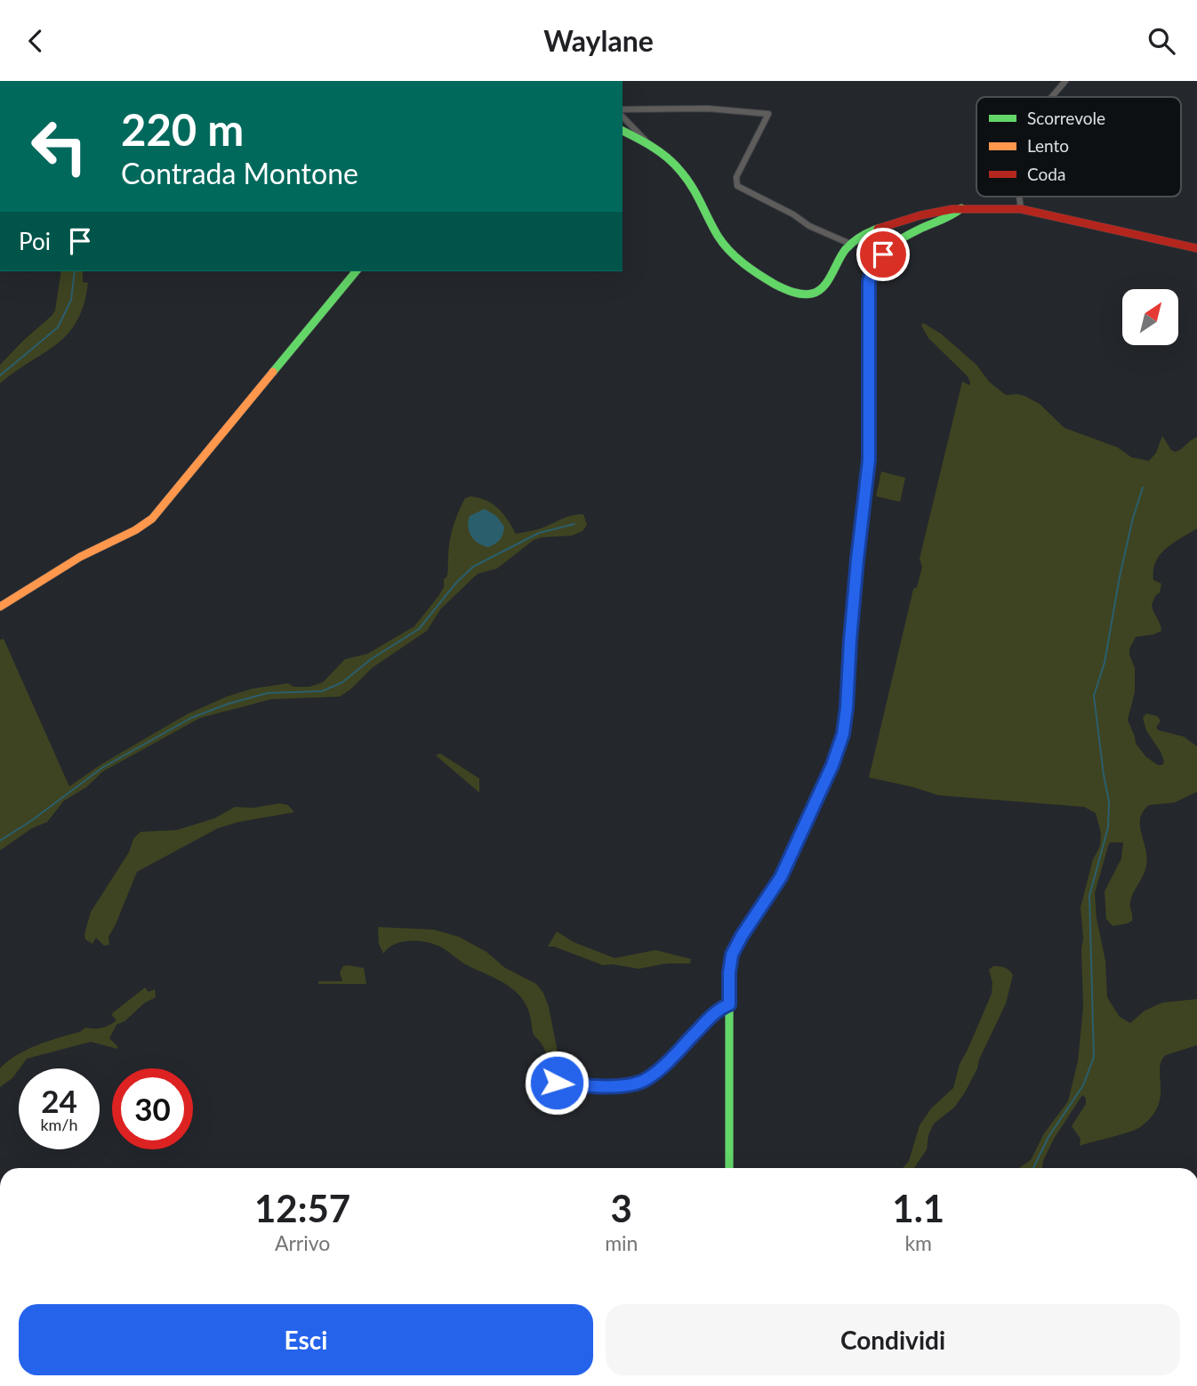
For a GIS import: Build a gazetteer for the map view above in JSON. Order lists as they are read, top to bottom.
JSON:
{
  "legend": ["Scorrevole", "Lento", "Coda"],
  "north": "top right",
  "page": {
    "header": "Waylane",
    "turn": ["220 m", "Contrada Montone"],
    "then": "Poi",
    "speed": "24 km/h",
    "limit": "30",
    "eta": [
      "12:57",
      "Arrivo",
      "3",
      "min",
      "1.1",
      "km"
    ],
    "buttons": ["Esci", "Condividi"]
  }
}
